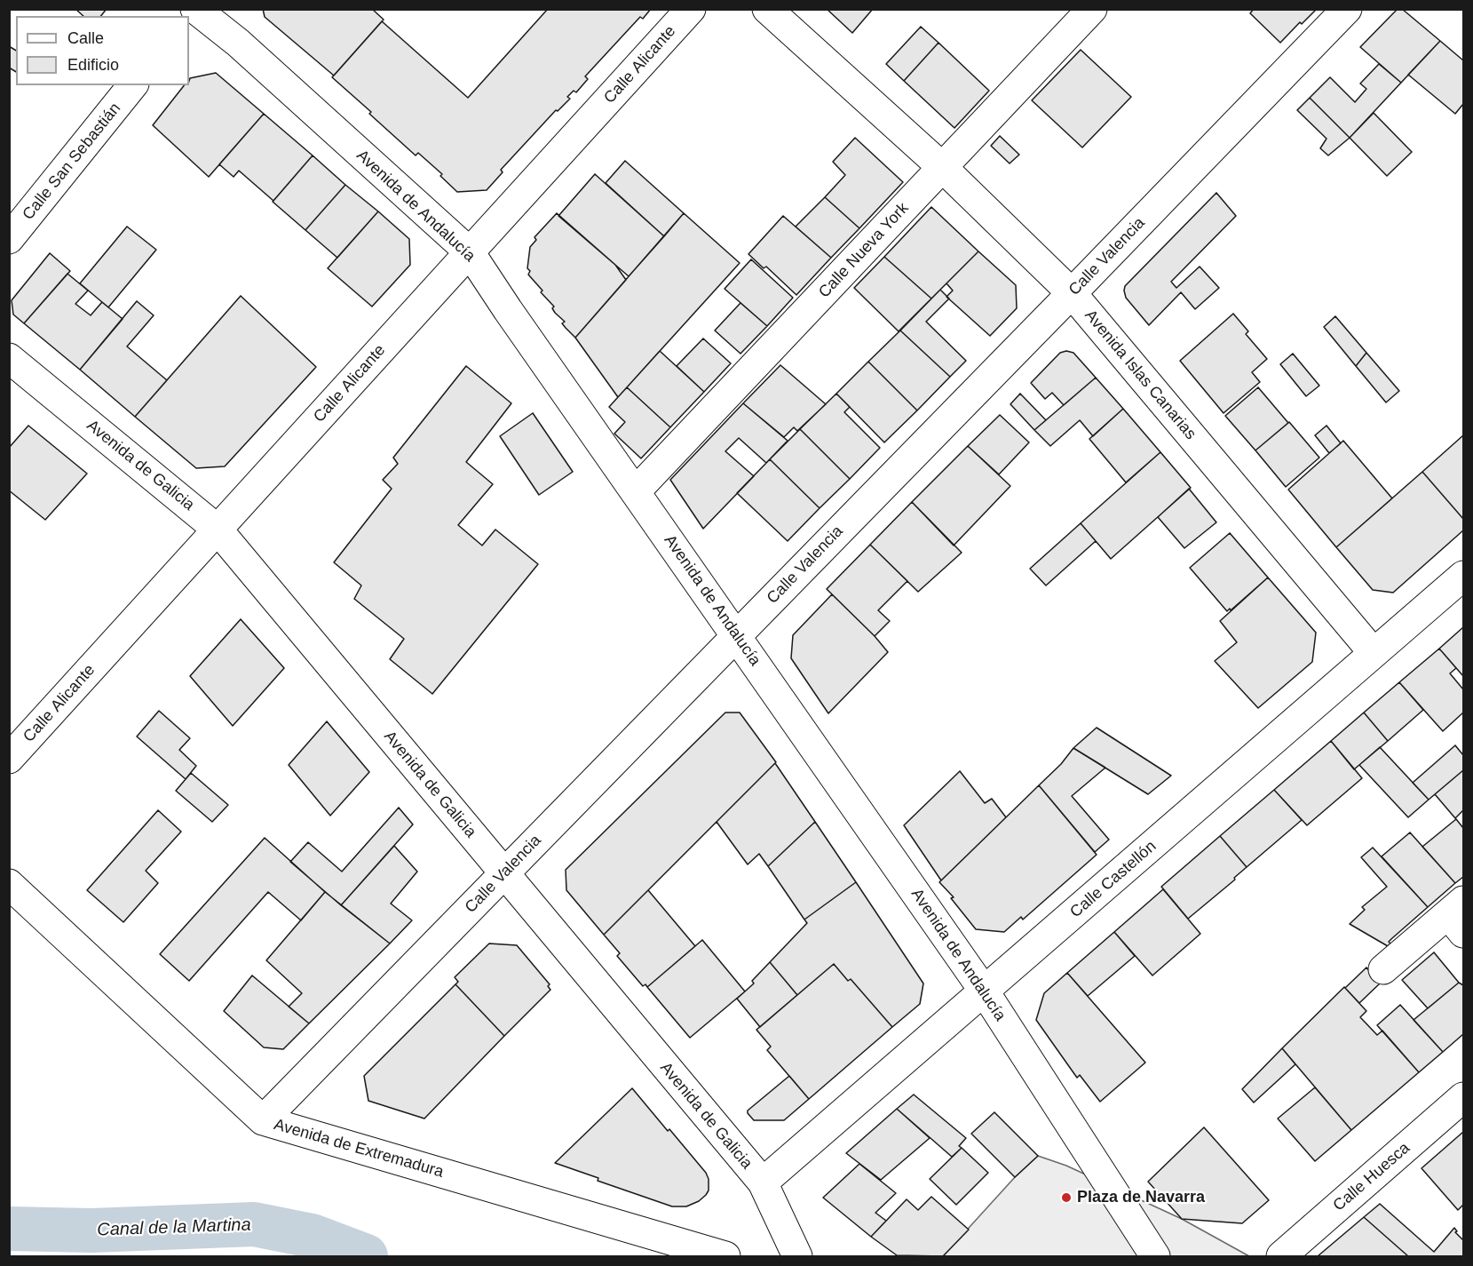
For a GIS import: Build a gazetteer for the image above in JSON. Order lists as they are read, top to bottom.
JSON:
{
  "streets": {
    "street": [
      "Calle Alicante",
      "Calle San Sebastián",
      "Avenida de Andalucía",
      "Calle Nueva York",
      "Calle Valencia",
      "Avenida Islas Canarias",
      "Avenida de Galicia",
      "Calle Castellón",
      "Avenida de Extremadura",
      "Calle Huesca"
    ]
  },
  "crossings": [
    ["Calle Alicante", "Avenida de Andalucía"],
    ["Calle Alicante", "Avenida de Galicia"],
    ["Avenida de Andalucía", "Calle Nueva York"],
    ["Avenida de Andalucía", "Calle Valencia"],
    ["Avenida de Andalucía", "Calle Castellón"],
    ["Calle Nueva York", "Avenida Islas Canarias"],
    ["Calle Valencia", "Avenida Islas Canarias"],
    ["Calle Valencia", "Avenida de Galicia"],
    ["Calle Valencia", "Avenida de Extremadura"],
    ["Avenida Islas Canarias", "Calle Castellón"],
    ["Avenida de Galicia", "Calle Castellón"]
  ],
  "water": ["Canal de la Martina"],
  "places": ["Plaza de Navarra"],
  "legend": ["Calle", "Edificio"]
}
